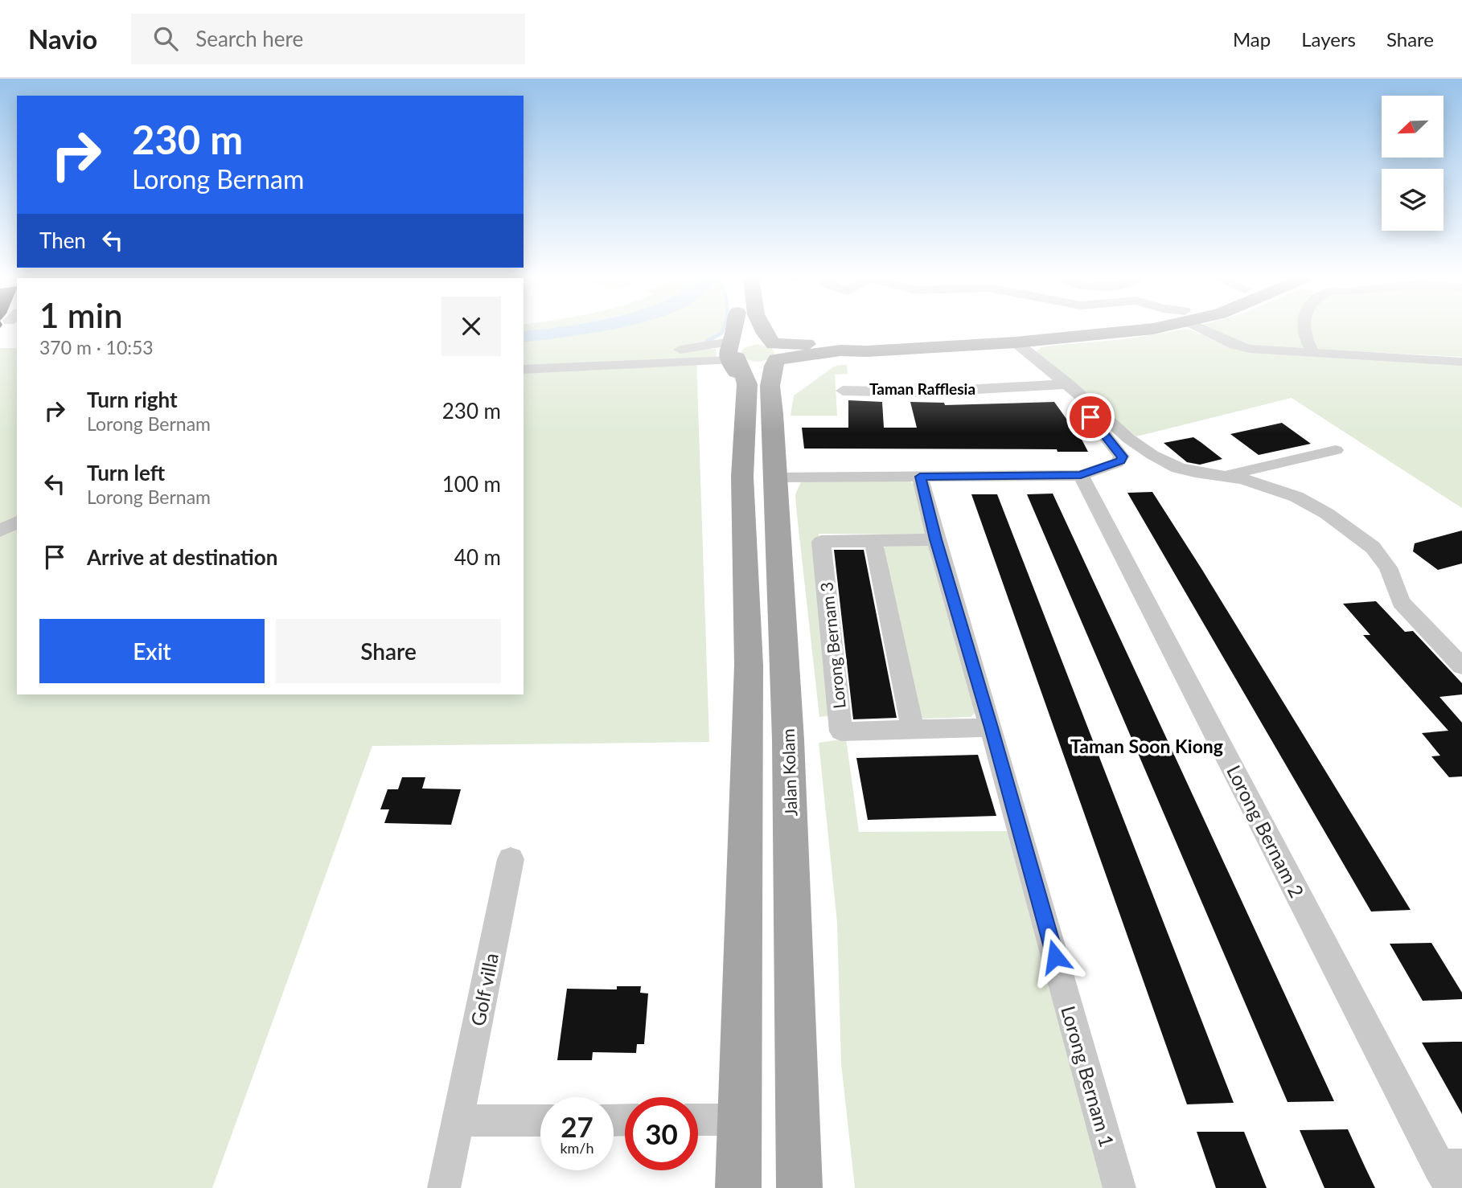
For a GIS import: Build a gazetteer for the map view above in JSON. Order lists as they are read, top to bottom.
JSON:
{
  "streets": {
    "main road": ["Jalan Kolam"],
    "street": [
      "Lorong Bernam 3",
      "Lorong Bernam 2",
      "Golf villa",
      "Lorong Bernam 1"
    ]
  },
  "crossings": [
    ["Lorong Bernam 3", "Lorong Bernam 1"]
  ],
  "districts": ["Taman Rafflesia", "Taman Soon Kiong"],
  "north": "bottom left",
  "page": {
    "header": "Navio",
    "search": "Search here",
    "nav": ["Map", "Layers", "Share"],
    "turn": ["230 m", "Lorong Bernam"],
    "then": "Then",
    "heading": ["1 min", "370 m · 10:53"],
    "list": [
      {
        "name": "Turn right",
        "note": "Lorong Bernam",
        "value": "230 m"
      },
      {
        "name": "Turn left",
        "note": "Lorong Bernam",
        "value": "100 m"
      },
      {
        "name": "Arrive at destination",
        "value": "40 m"
      }
    ],
    "buttons": ["Exit", "Share"],
    "speed": "27 km/h",
    "limit": "30"
  }
}
